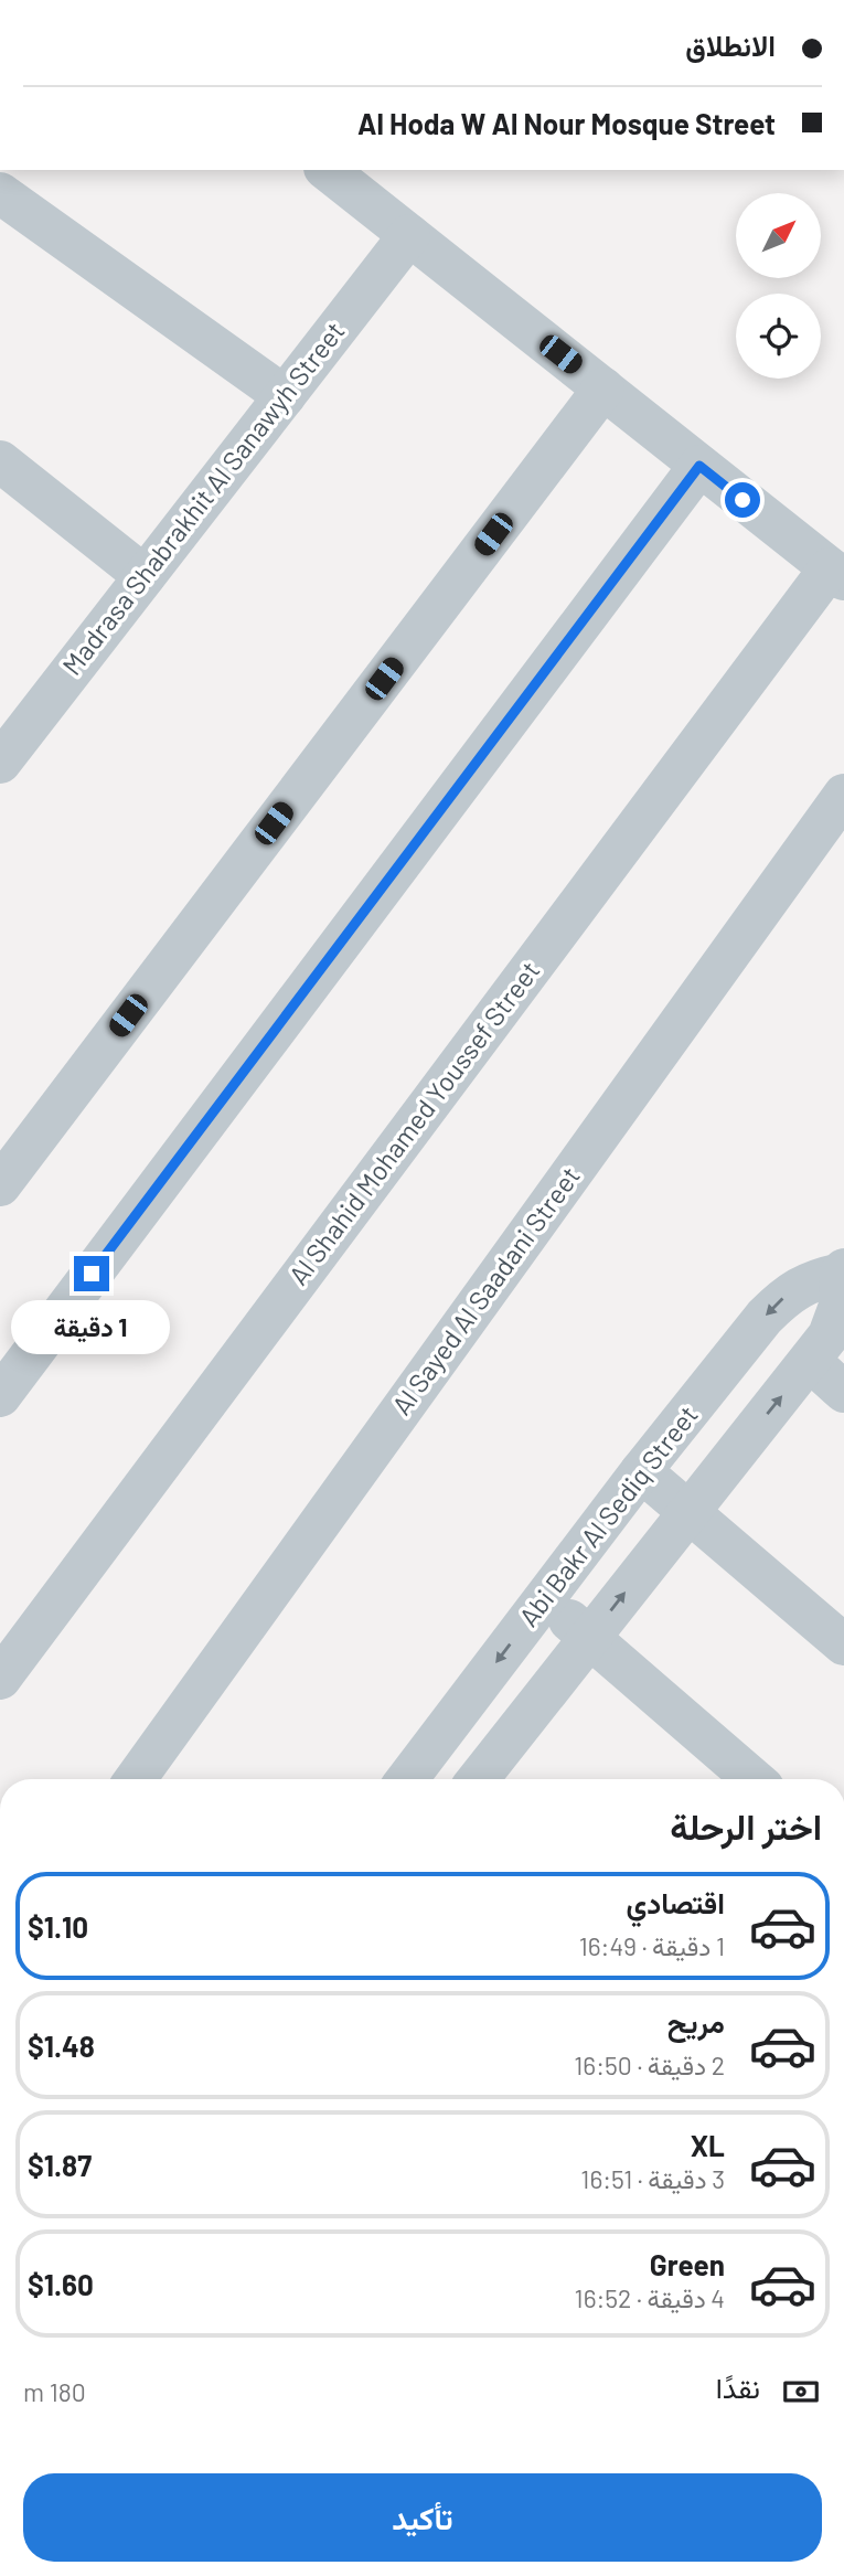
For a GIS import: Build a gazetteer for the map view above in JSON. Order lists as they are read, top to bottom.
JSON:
{
  "streets": {
    "street": [
      "Madrasa Shabrakhit Al Sanawyh Street",
      "Al Shahid Mohamed Youssef Street",
      "Al Sayed Al Saadani Street",
      "Abi Bakr Al Sediq Street"
    ]
  },
  "north": "top right",
  "page": {
    "banner": ["الانطلاق", "Al Hoda W Al Nour Mosque Street"],
    "bubble": "1 دقيقة",
    "heading": "اختر الرحلة",
    "list": [
      {
        "name": "اقتصادي",
        "note": "1 دقيقة · 16:49",
        "value": "$1.10"
      },
      {
        "name": "مريح",
        "note": "2 دقيقة · 16:50",
        "value": "$1.48"
      },
      {
        "name": "XL",
        "note": "3 دقيقة · 16:51",
        "value": "$1.87"
      },
      {
        "name": "Green",
        "note": "4 دقيقة · 16:52",
        "value": "$1.60"
      }
    ],
    "pay": ["نقدًا", "180 m"],
    "buttons": "تأكيد"
  }
}
